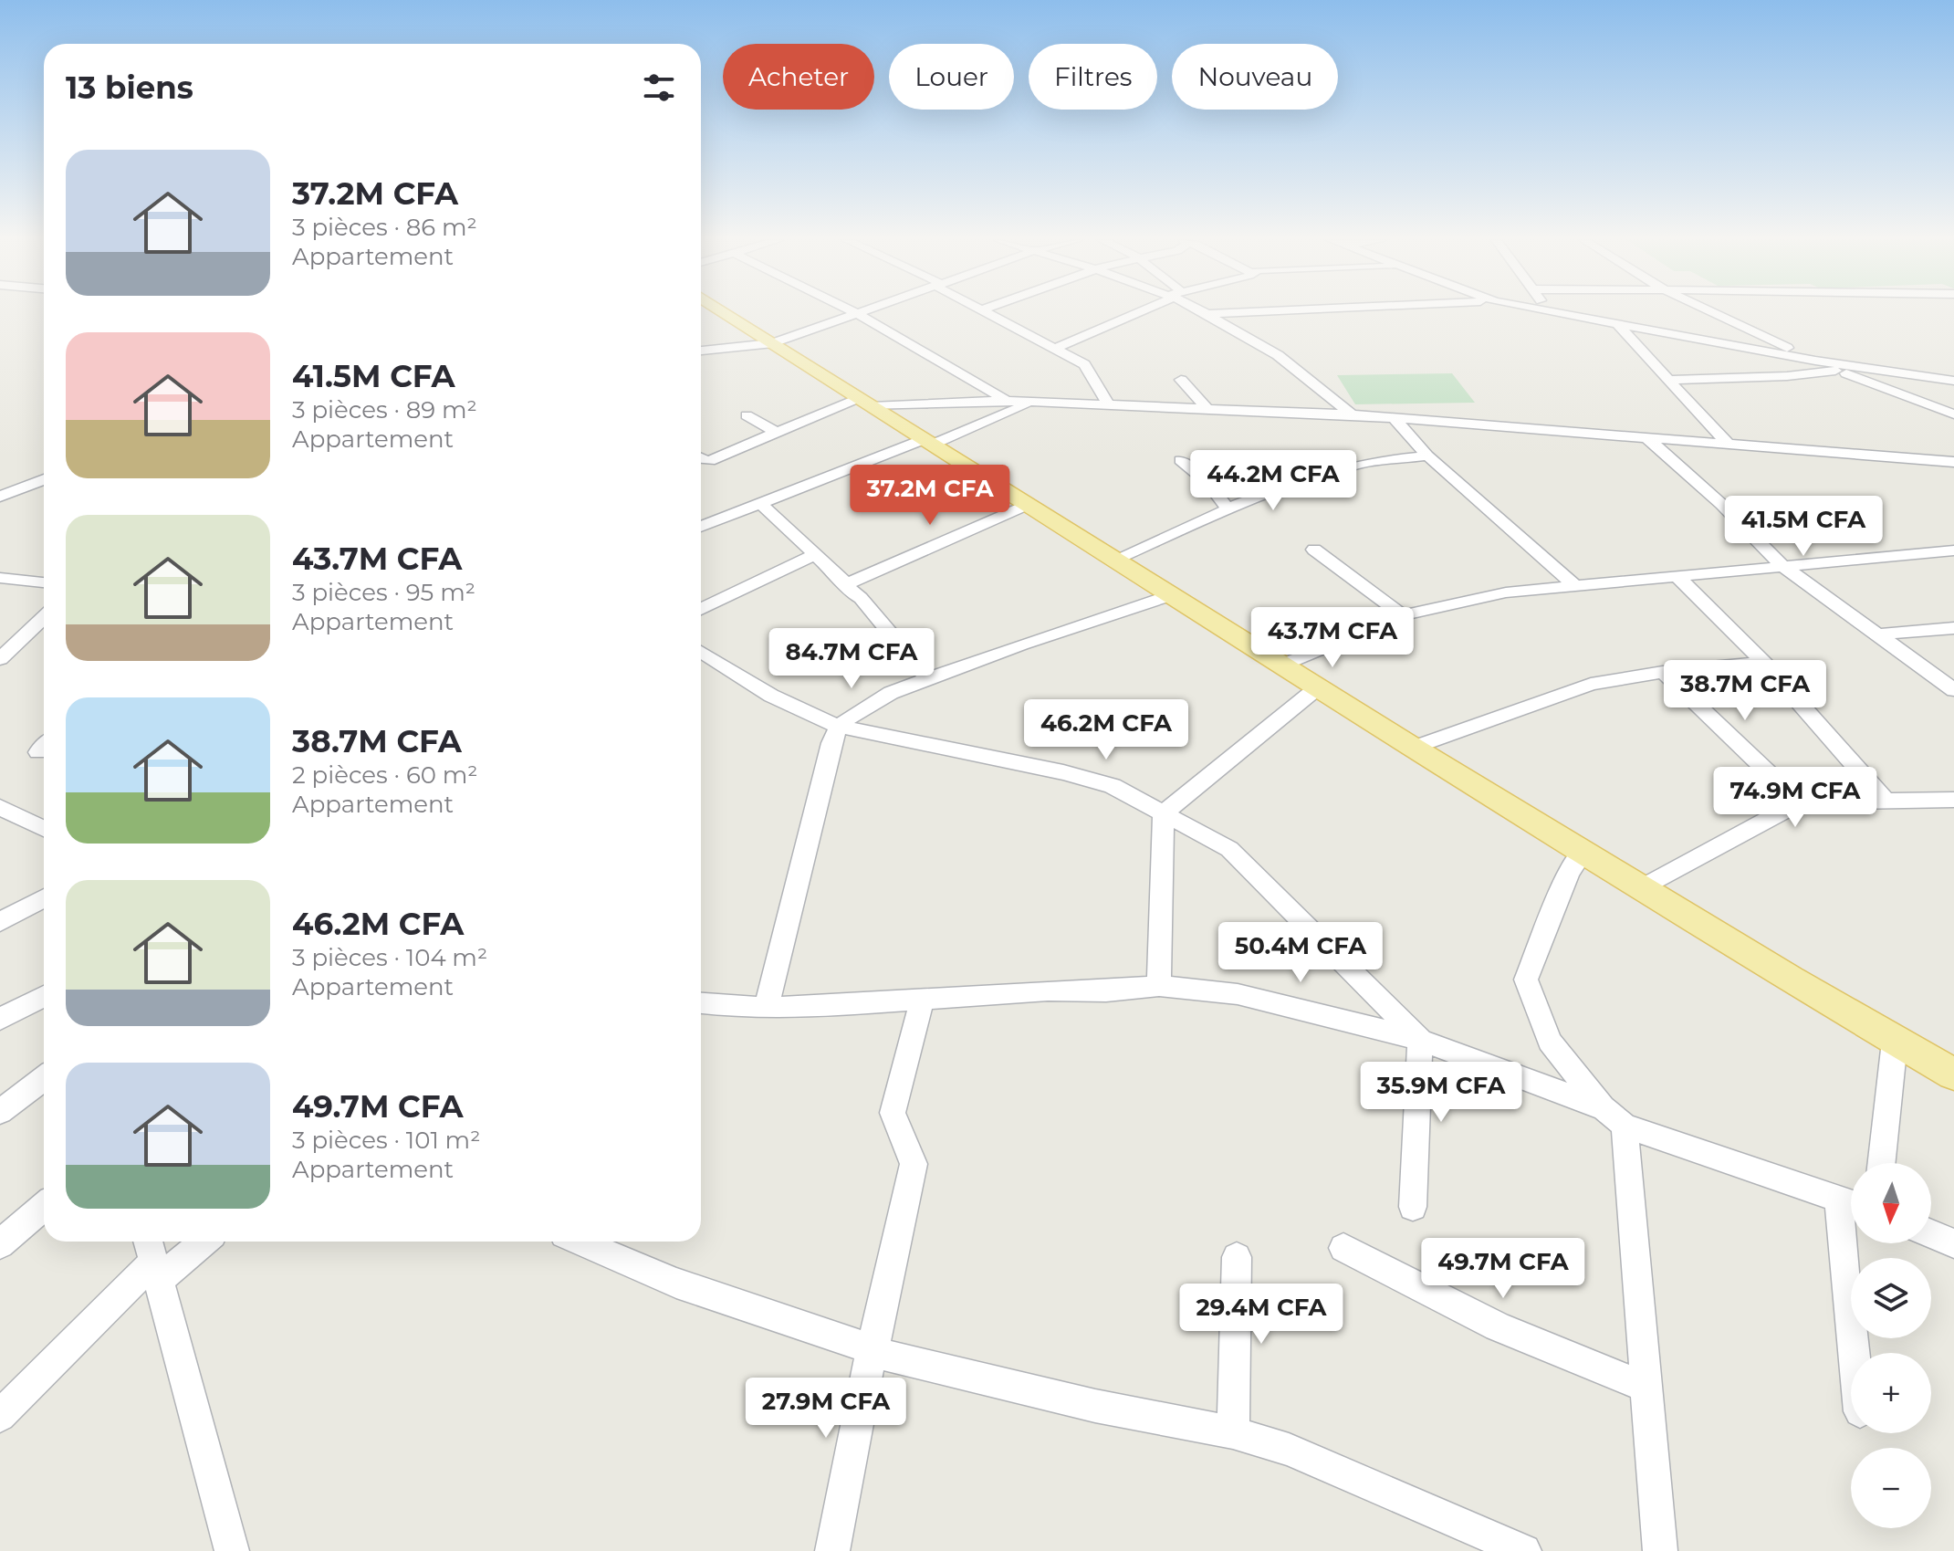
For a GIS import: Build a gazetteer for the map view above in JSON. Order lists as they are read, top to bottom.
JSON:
{
  "north": "bottom",
  "page": {
    "chip": [
      "Acheter",
      "Louer",
      "Filtres",
      "Nouveau"
    ],
    "heading": "13 biens",
    "list": [
      {
        "name": "37.2M CFA",
        "note": "3 pièces · 86 m² · Appartement"
      },
      {
        "name": "41.5M CFA",
        "note": "3 pièces · 89 m² · Appartement"
      },
      {
        "name": "43.7M CFA",
        "note": "3 pièces · 95 m² · Appartement"
      },
      {
        "name": "38.7M CFA",
        "note": "2 pièces · 60 m² · Appartement"
      },
      {
        "name": "46.2M CFA",
        "note": "3 pièces · 104 m² · Appartement"
      },
      {
        "name": "49.7M CFA",
        "note": "3 pièces · 101 m² · Appartement"
      }
    ],
    "price": [
      "44.2M CFA",
      "37.2M CFA",
      "41.5M CFA",
      "43.7M CFA",
      "84.7M CFA",
      "38.7M CFA",
      "46.2M CFA",
      "74.9M CFA",
      "50.4M CFA",
      "35.9M CFA",
      "49.7M CFA",
      "29.4M CFA",
      "27.9M CFA"
    ],
    "map_buttons": ["+", "−"]
  }
}
